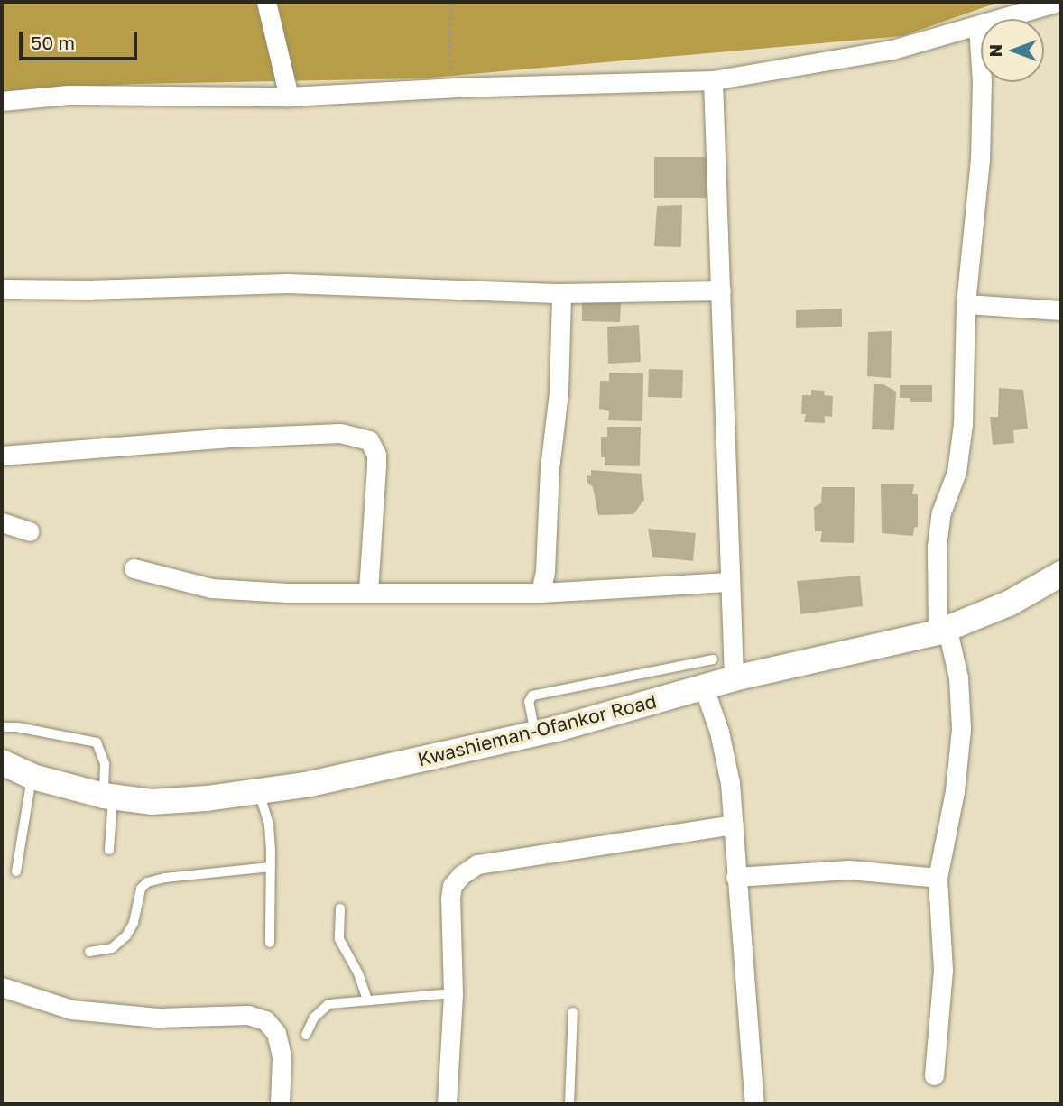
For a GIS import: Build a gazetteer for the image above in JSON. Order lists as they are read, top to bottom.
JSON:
{
  "streets": {
    "main road": ["Kwashieman-Ofankor Road"]
  },
  "scale_bar": "50 m",
  "north": "left"
}
